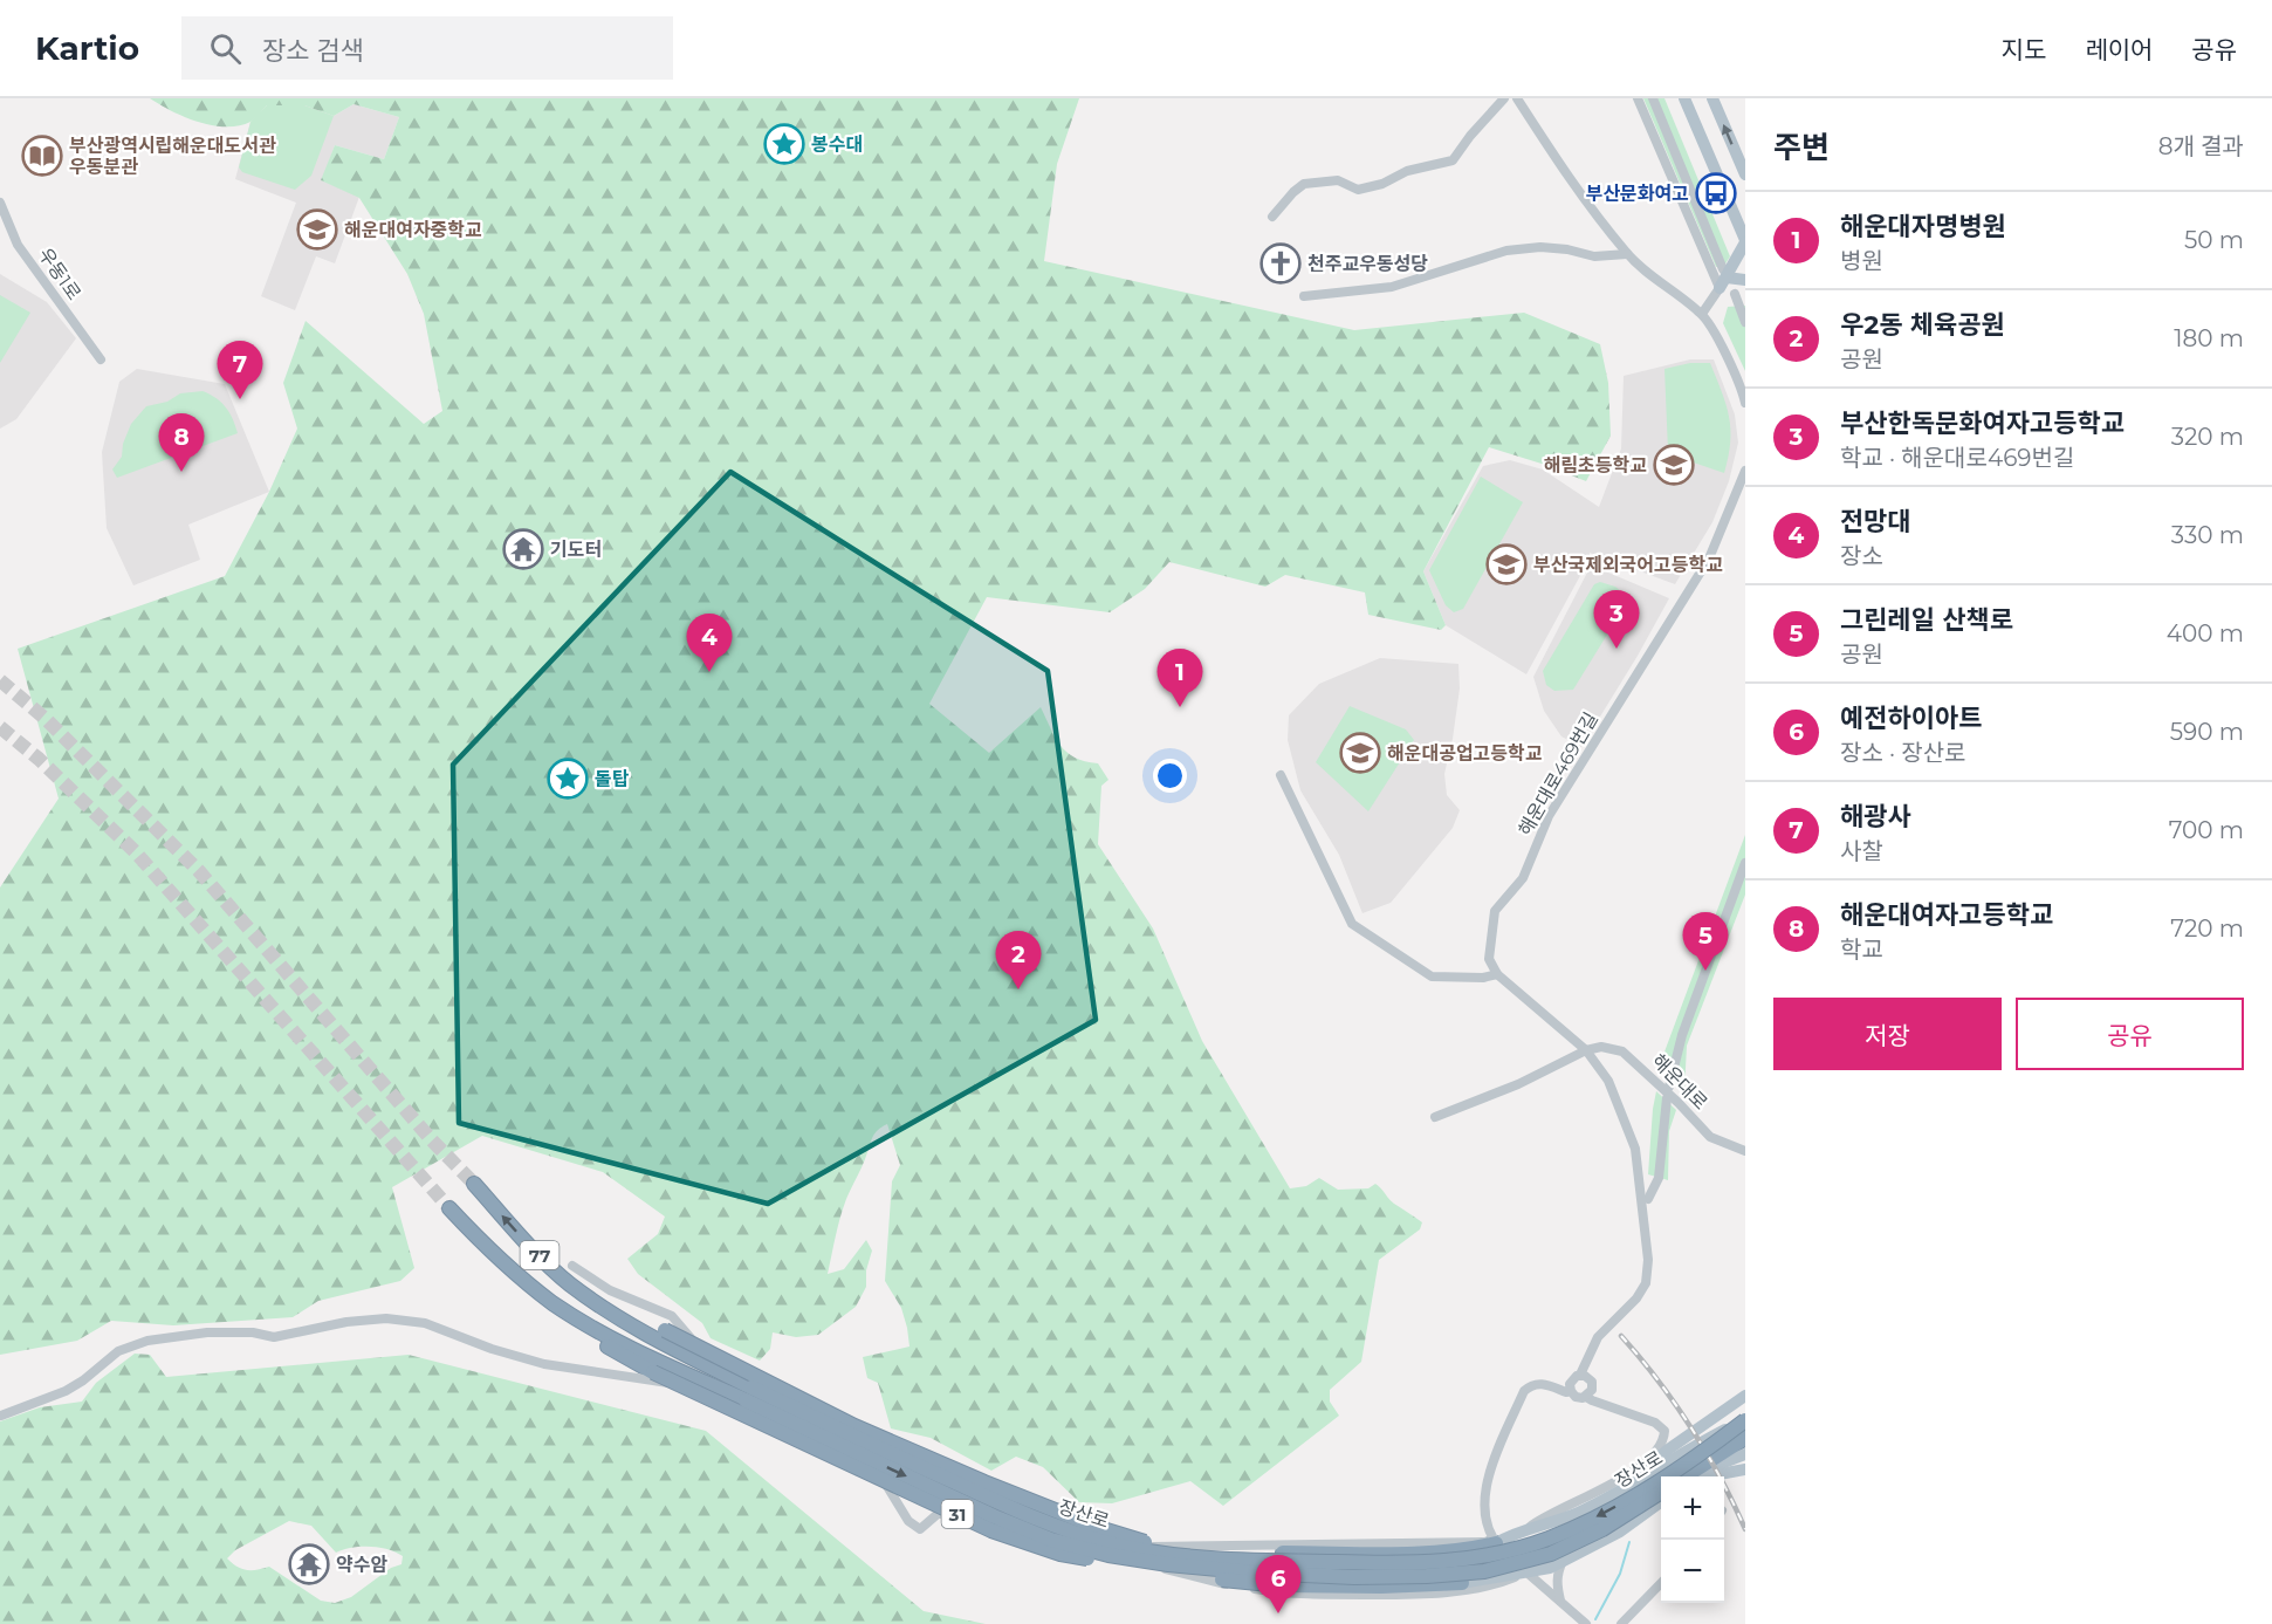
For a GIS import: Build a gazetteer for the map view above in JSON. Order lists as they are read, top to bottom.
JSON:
{
  "streets": {
    "highway": ["77", "장산로", "31"],
    "street": ["우동1로", "해운대로469번길", "해운대로"]
  },
  "crossings": [
    ["장산로", "31"]
  ],
  "places": {
    "place": ["봉수대", "돌탑"],
    "library": ["부산광역시립해운대도서관 우동분관"],
    "bus stop": ["부산문화여고"],
    "school or university": [
      "해운대여자중학교",
      "해림초등학교",
      "부산국제외국어고등학교",
      "해운대공업고등학교"
    ],
    "church": ["천주교우동성당"],
    "temple": ["기도터", "약수암"]
  },
  "page": {
    "header": "Kartio",
    "search": "장소 검색",
    "nav": ["지도", "레이어", "공유"],
    "heading": ["주변", "8개 결과"],
    "list": [
      {
        "mark": "1",
        "name": "해운대자명병원",
        "note": "병원",
        "value": "50 m"
      },
      {
        "mark": "2",
        "name": "우2동 체육공원",
        "note": "공원",
        "value": "180 m"
      },
      {
        "mark": "3",
        "name": "부산한독문화여자고등학교",
        "note": "학교 · 해운대로469번길",
        "value": "320 m"
      },
      {
        "mark": "4",
        "name": "전망대",
        "note": "장소",
        "value": "330 m"
      },
      {
        "mark": "5",
        "name": "그린레일 산책로",
        "note": "공원",
        "value": "400 m"
      },
      {
        "mark": "6",
        "name": "예전하이아트",
        "note": "장소 · 장산로",
        "value": "590 m"
      },
      {
        "mark": "7",
        "name": "해광사",
        "note": "사찰",
        "value": "700 m"
      },
      {
        "mark": "8",
        "name": "해운대여자고등학교",
        "note": "학교",
        "value": "720 m"
      }
    ],
    "pins": [
      "7",
      "8",
      "3",
      "4",
      "1",
      "5",
      "2",
      "6"
    ],
    "buttons": ["저장", "공유"],
    "map_buttons": ["+", "−"]
  }
}
